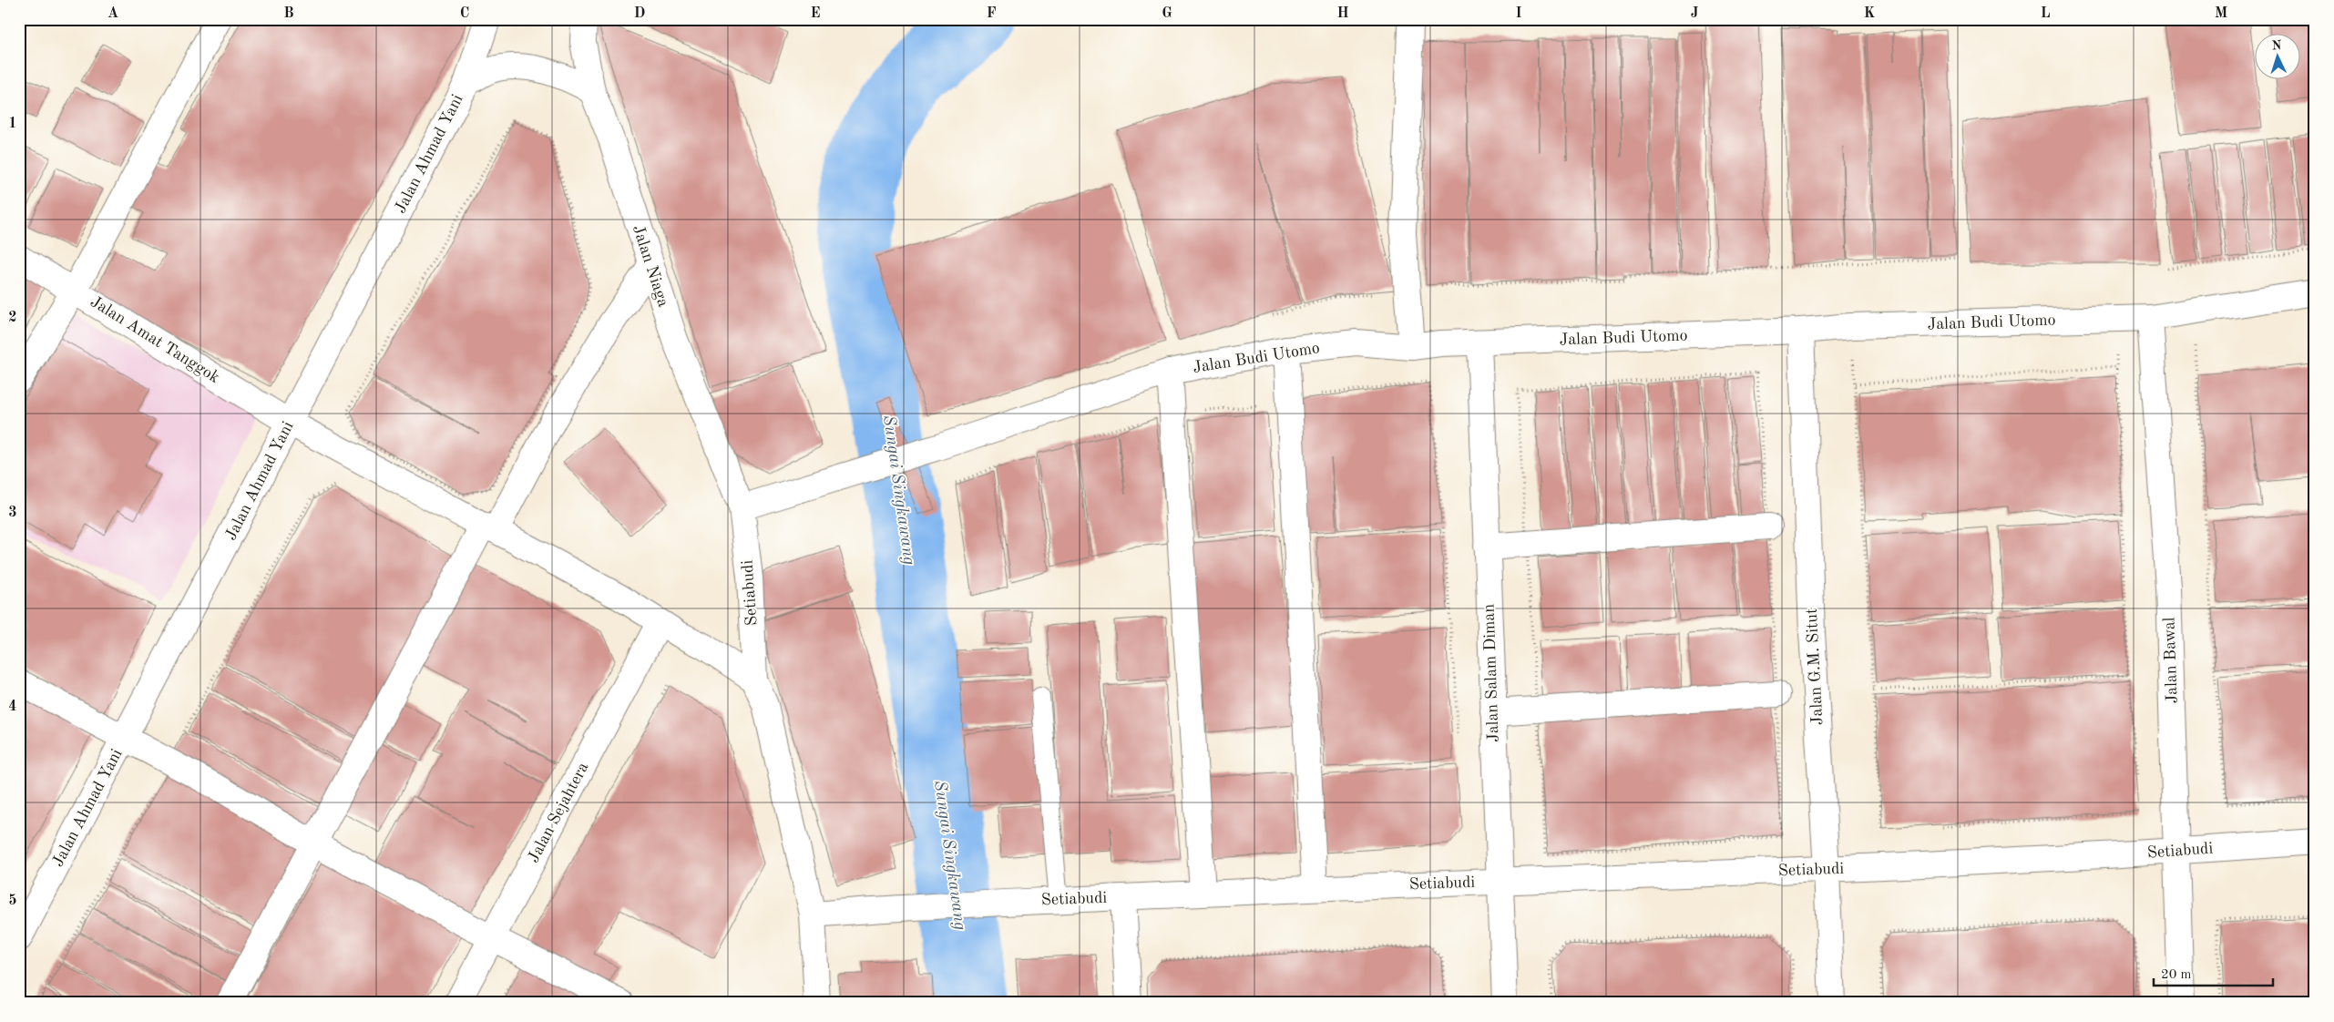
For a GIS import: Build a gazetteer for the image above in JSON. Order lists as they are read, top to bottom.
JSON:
{
  "streets": {
    "street": [
      "Jalan Ahmad Yani",
      "Jalan Niaga",
      "Jalan Budi Utomo",
      "Jalan Amat Tanggok",
      "Setiabudi",
      "Jalan Bawal",
      "Jalan G.M. Situt",
      "Jalan Salam Diman",
      "Jalan Sejahtera"
    ]
  },
  "crossings": [
    ["Jalan Ahmad Yani", "Jalan Amat Tanggok"],
    ["Jalan Niaga", "Jalan Budi Utomo"],
    ["Jalan Niaga", "Setiabudi"],
    ["Jalan Budi Utomo", "Setiabudi"],
    ["Jalan Budi Utomo", "Jalan Bawal"],
    ["Jalan Budi Utomo", "Jalan G.M. Situt"],
    ["Jalan Budi Utomo", "Jalan Salam Diman"],
    ["Jalan Amat Tanggok", "Jalan Sejahtera"],
    ["Setiabudi", "Jalan Bawal"],
    ["Setiabudi", "Jalan G.M. Situt"],
    ["Setiabudi", "Jalan Salam Diman"]
  ],
  "water": ["Sungai Singkawang"],
  "scale_bar": "20 m",
  "north": "top",
  "grid": {
    "columns": [
      "A",
      "B",
      "C",
      "D",
      "E",
      "F",
      "G",
      "H",
      "I",
      "J",
      "K",
      "L",
      "M"
    ],
    "rows": [
      "1",
      "2",
      "3",
      "4",
      "5"
    ]
  }
}
